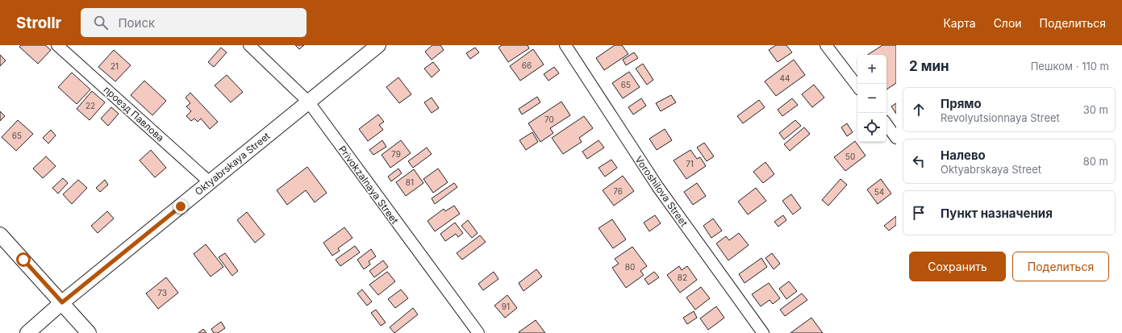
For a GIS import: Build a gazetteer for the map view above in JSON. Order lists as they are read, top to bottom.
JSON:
{
  "streets": {
    "street": [
      "проезд Павлова",
      "Oktyabrskaya Street",
      "Privokzalnaya Street",
      "Voroshilova Street"
    ]
  },
  "crossings": [
    ["проезд Павлова", "Oktyabrskaya Street"],
    ["Oktyabrskaya Street", "Privokzalnaya Street"]
  ],
  "house_numbers": [
    "66",
    "21",
    "44",
    "65",
    "22",
    "70",
    "65",
    "79",
    "50",
    "71",
    "81",
    "76",
    "54",
    "80",
    "82",
    "73",
    "91"
  ],
  "page": {
    "header": "Strollr",
    "search": "Поиск",
    "nav": ["Карта", "Слои", "Поделиться"],
    "heading": ["2 мин", "Пешком · 110 m"],
    "map_buttons": ["+", "−"],
    "list": [
      ["Прямо", "Revolyutsionnaya Street", "30 m"],
      ["Налево", "Oktyabrskaya Street", "80 m"],
      "Пункт назначения"
    ],
    "buttons": ["Сохранить", "Поделиться"]
  }
}
